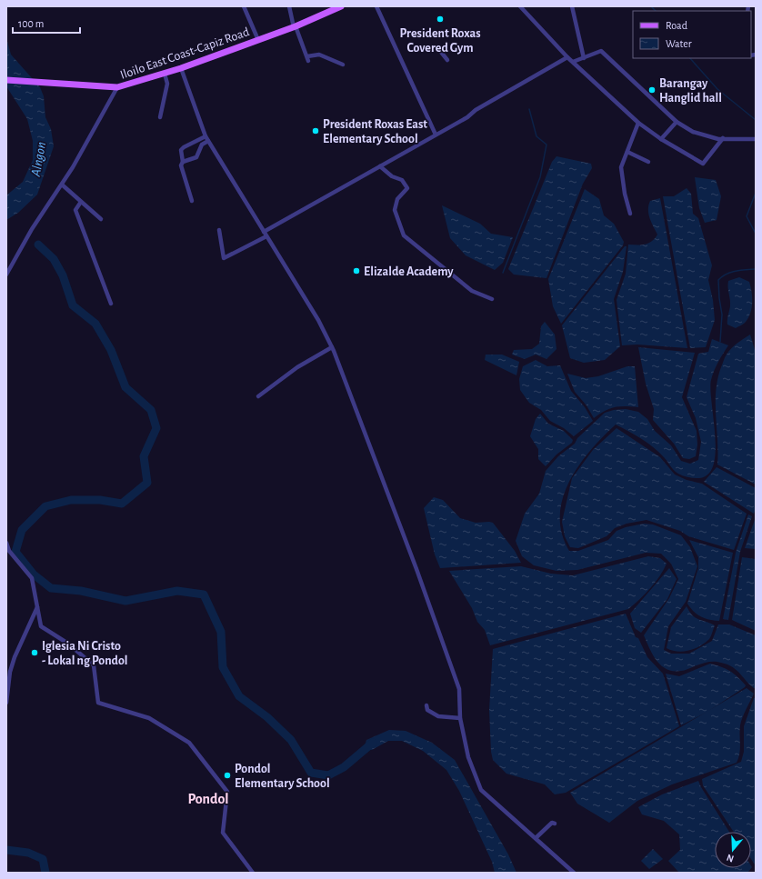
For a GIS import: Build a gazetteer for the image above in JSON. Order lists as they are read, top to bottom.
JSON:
{
  "streets": {
    "main road": ["Iloilo East Coast-Capiz Road"]
  },
  "districts": ["Pondol"],
  "water": ["Alngon"],
  "places": [
    "President Roxas Covered Gym",
    "Barangay Hanglid hall",
    "President Roxas East Elementary School",
    "Elizalde Academy",
    "Iglesia Ni Cristo - Lokal ng Pondol",
    "Pondol Elementary School"
  ],
  "legend": ["Road", "Water"],
  "scale_bar": "100 m",
  "north": "bottom"
}
